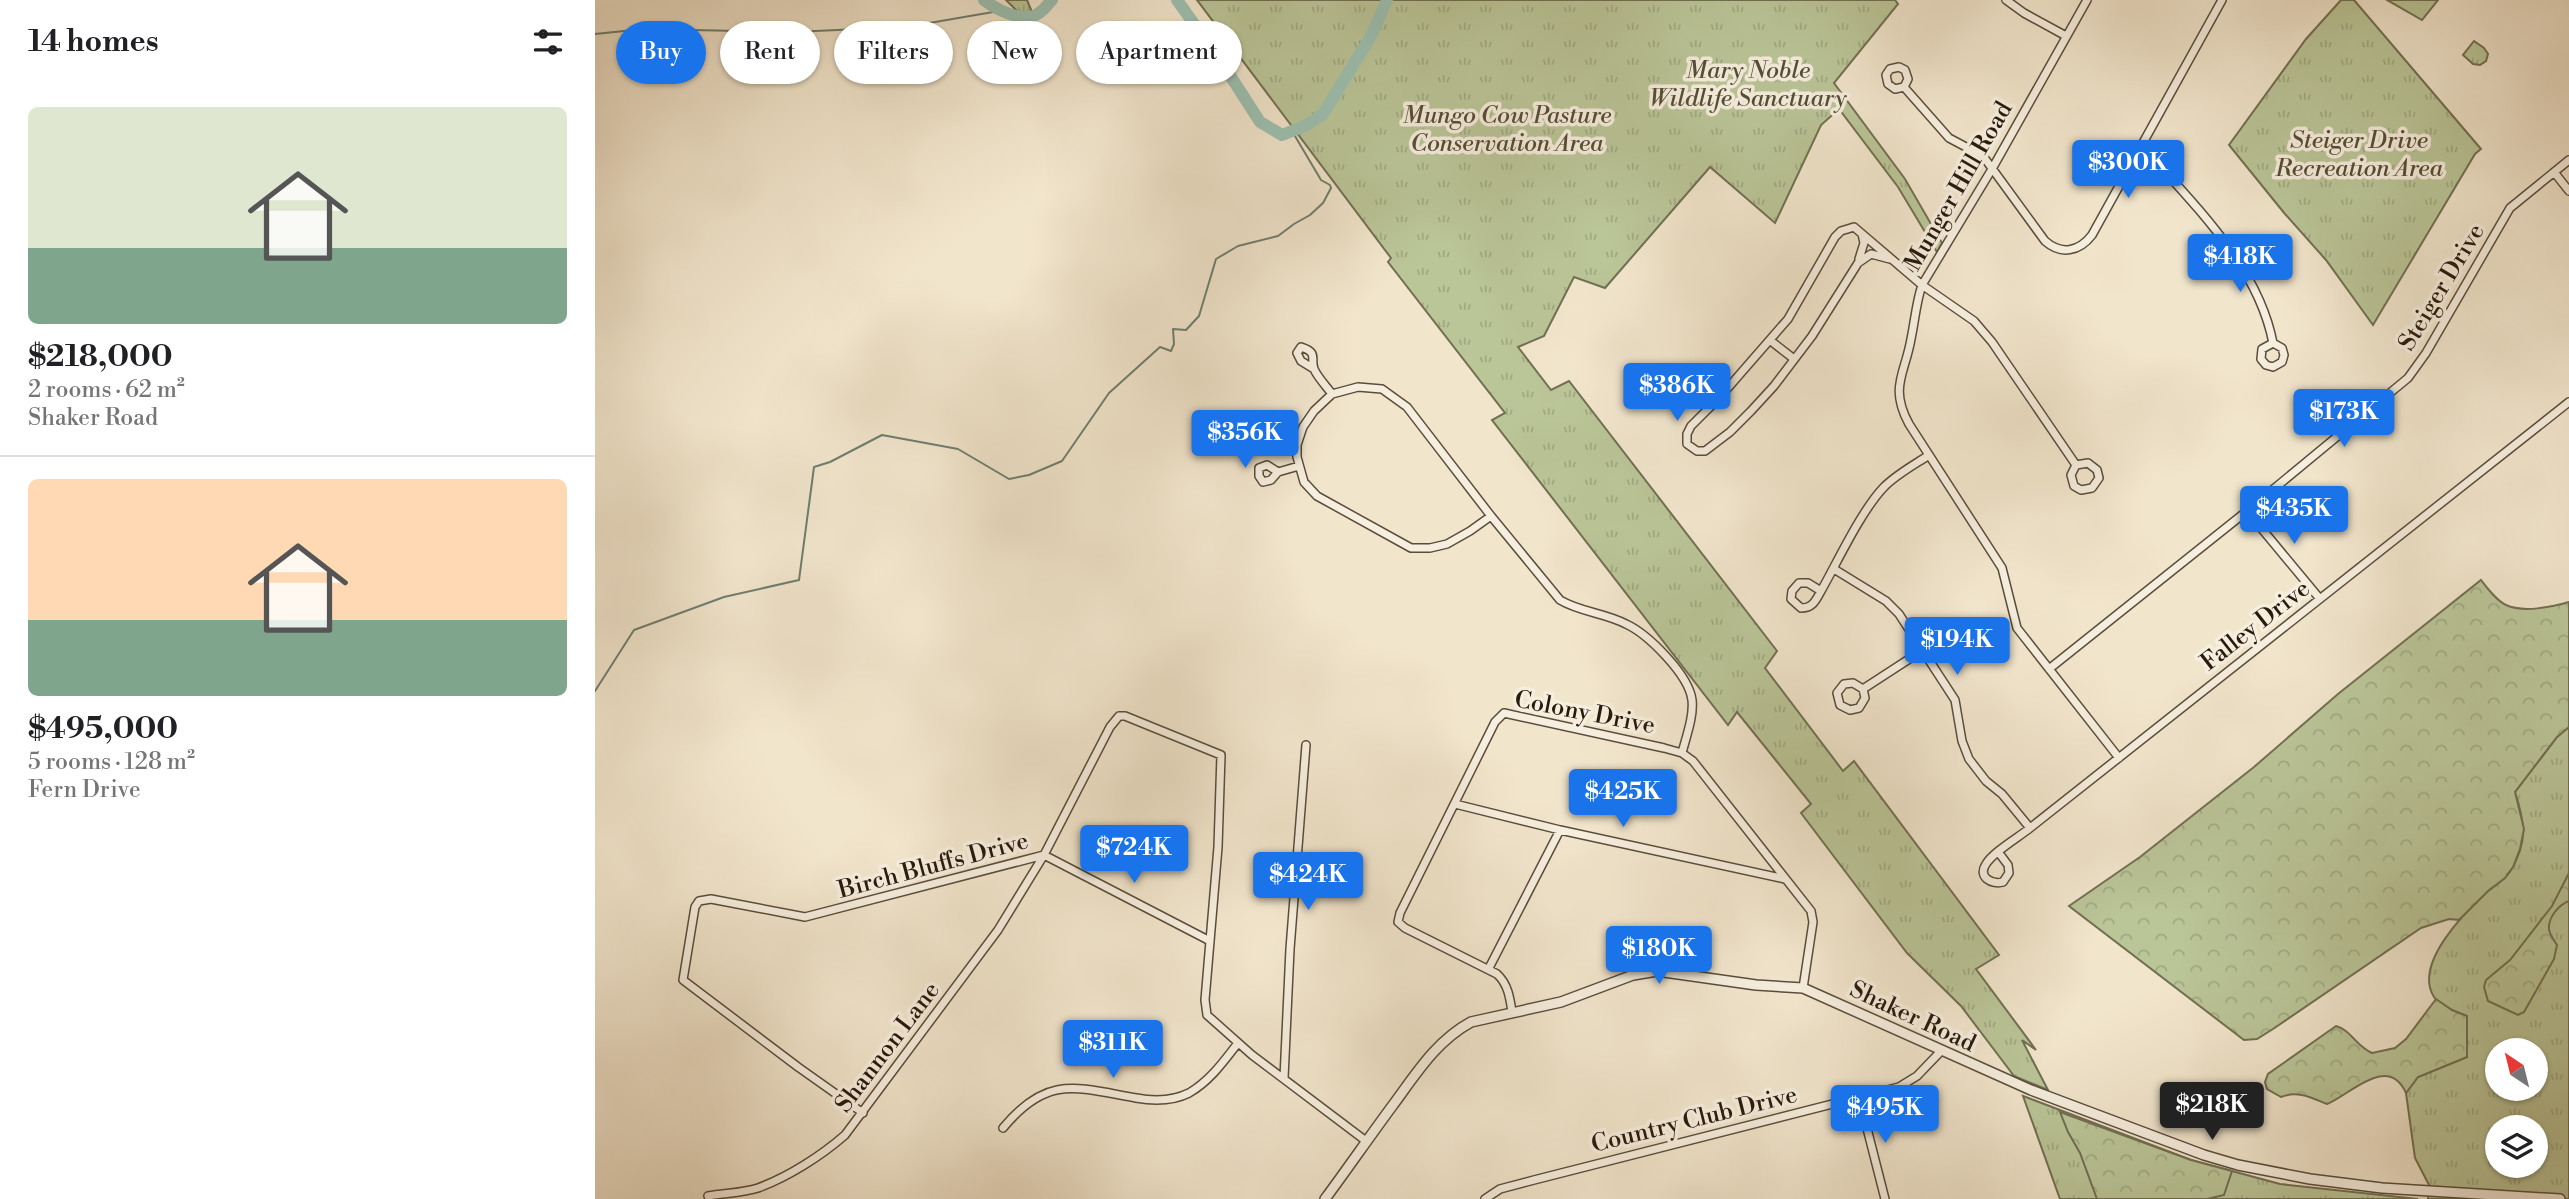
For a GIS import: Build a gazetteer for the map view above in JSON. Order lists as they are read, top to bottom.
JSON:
{
  "streets": {
    "street": [
      "Munger Hill Road",
      "Steiger Drive",
      "Falley Drive",
      "Colony Drive",
      "Birch Bluffs Drive",
      "Shaker Road",
      "Shannon Lane",
      "Country Club Drive"
    ]
  },
  "crossings": [
    ["Munger Hill Road", "Steiger Drive"],
    ["Munger Hill Road", "Falley Drive"],
    ["Colony Drive", "Shaker Road"],
    ["Birch Bluffs Drive", "Shaker Road"],
    ["Birch Bluffs Drive", "Shannon Lane"],
    ["Shaker Road", "Country Club Drive"]
  ],
  "parks": ["Mary Noble Wildlife Sanctuary", "Mungo Cow Pasture Conservation Area", "Steiger Drive Recreation Area"],
  "north": "top left",
  "page": {
    "heading": "14 homes",
    "chip": [
      "Buy",
      "Rent",
      "Filters",
      "New",
      "Apartment"
    ],
    "list": [
      {
        "name": "$218,000",
        "note": "2 rooms · 62 m² · Shaker Road"
      },
      {
        "name": "$495,000",
        "note": "5 rooms · 128 m² · Fern Drive"
      }
    ],
    "price": [
      "$300K",
      "$418K",
      "$386K",
      "$173K",
      "$356K",
      "$435K",
      "$194K",
      "$425K",
      "$724K",
      "$424K",
      "$180K",
      "$311K",
      "$218K",
      "$495K"
    ]
  }
}
